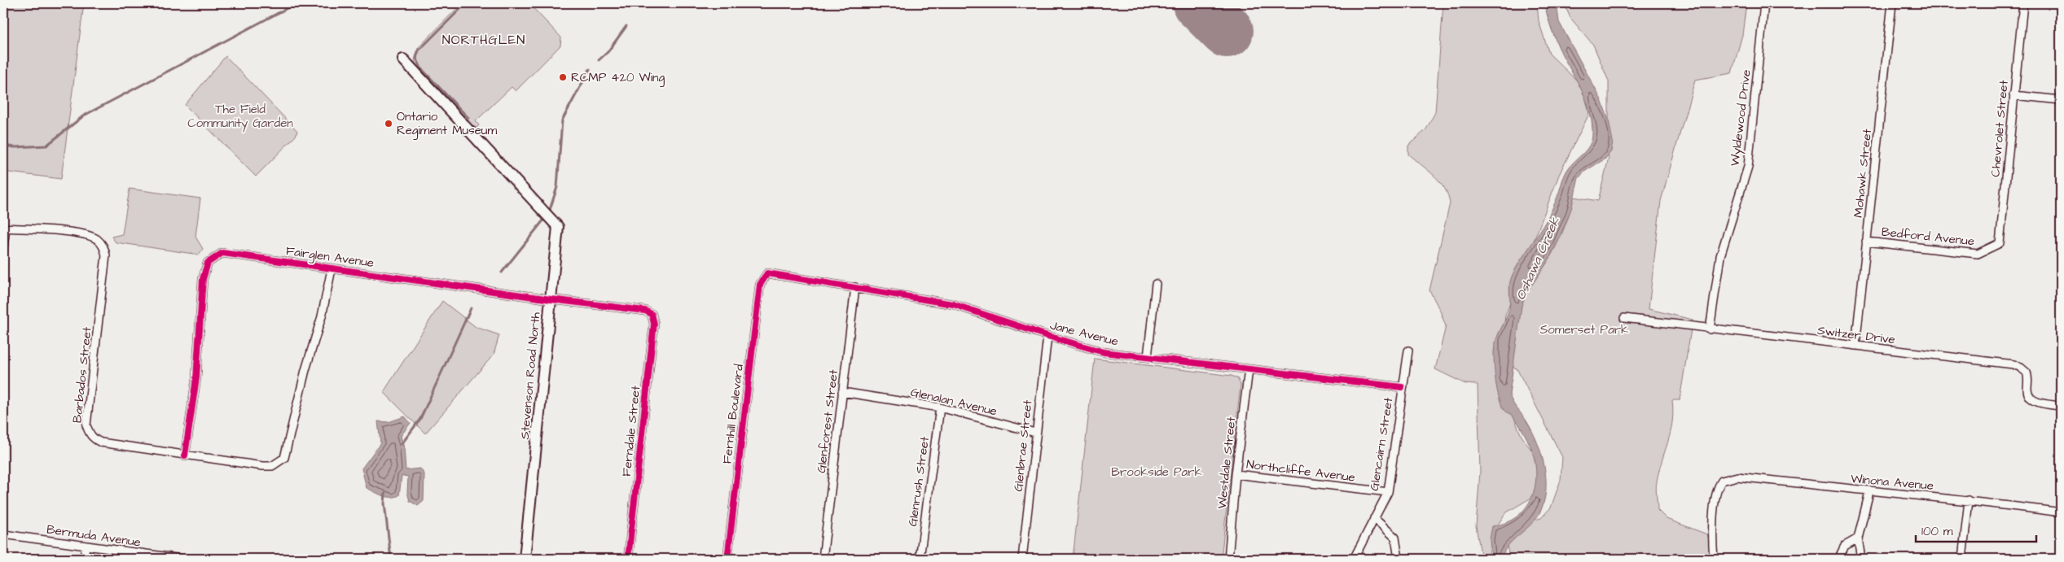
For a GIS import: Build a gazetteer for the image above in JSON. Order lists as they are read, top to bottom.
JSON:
{
  "streets": {
    "street": [
      "Wyldewood Drive",
      "Chevrolet Street",
      "Mohawk Street",
      "Bedford Avenue",
      "Fairglen Avenue",
      "Jane Avenue",
      "Switzer Drive",
      "Barbados Street",
      "Stevenson Road North",
      "Glenalan Avenue",
      "Fernhill Boulevard",
      "Glenforest Street",
      "Ferndale Street",
      "Glencairn Street",
      "Glenbrae Street",
      "Westdale Street",
      "Northcliffe Avenue",
      "Glenrush Street",
      "Winona Avenue",
      "Bermuda Avenue"
    ]
  },
  "crossings": [
    ["Wyldewood Drive", "Switzer Drive"],
    ["Chevrolet Street", "Bedford Avenue"],
    ["Mohawk Street", "Bedford Avenue"],
    ["Mohawk Street", "Switzer Drive"],
    ["Fairglen Avenue", "Barbados Street"],
    ["Fairglen Avenue", "Stevenson Road North"],
    ["Fairglen Avenue", "Ferndale Street"],
    ["Jane Avenue", "Fernhill Boulevard"],
    ["Jane Avenue", "Glenforest Street"],
    ["Jane Avenue", "Glencairn Street"],
    ["Jane Avenue", "Glenbrae Street"],
    ["Jane Avenue", "Westdale Street"],
    ["Glenalan Avenue", "Glenforest Street"],
    ["Glenalan Avenue", "Glenbrae Street"],
    ["Glenalan Avenue", "Glenrush Street"],
    ["Glencairn Street", "Northcliffe Avenue"],
    ["Westdale Street", "Northcliffe Avenue"]
  ],
  "districts": ["NORTHGLEN"],
  "water": ["Oshawa Creek"],
  "parks": ["The Field Community Garden", "Somerset Park", "Brookside Park"],
  "places": ["RCMP 420 Wing", "Ontario Regiment Museum"],
  "scale_bar": "100 m"
}
